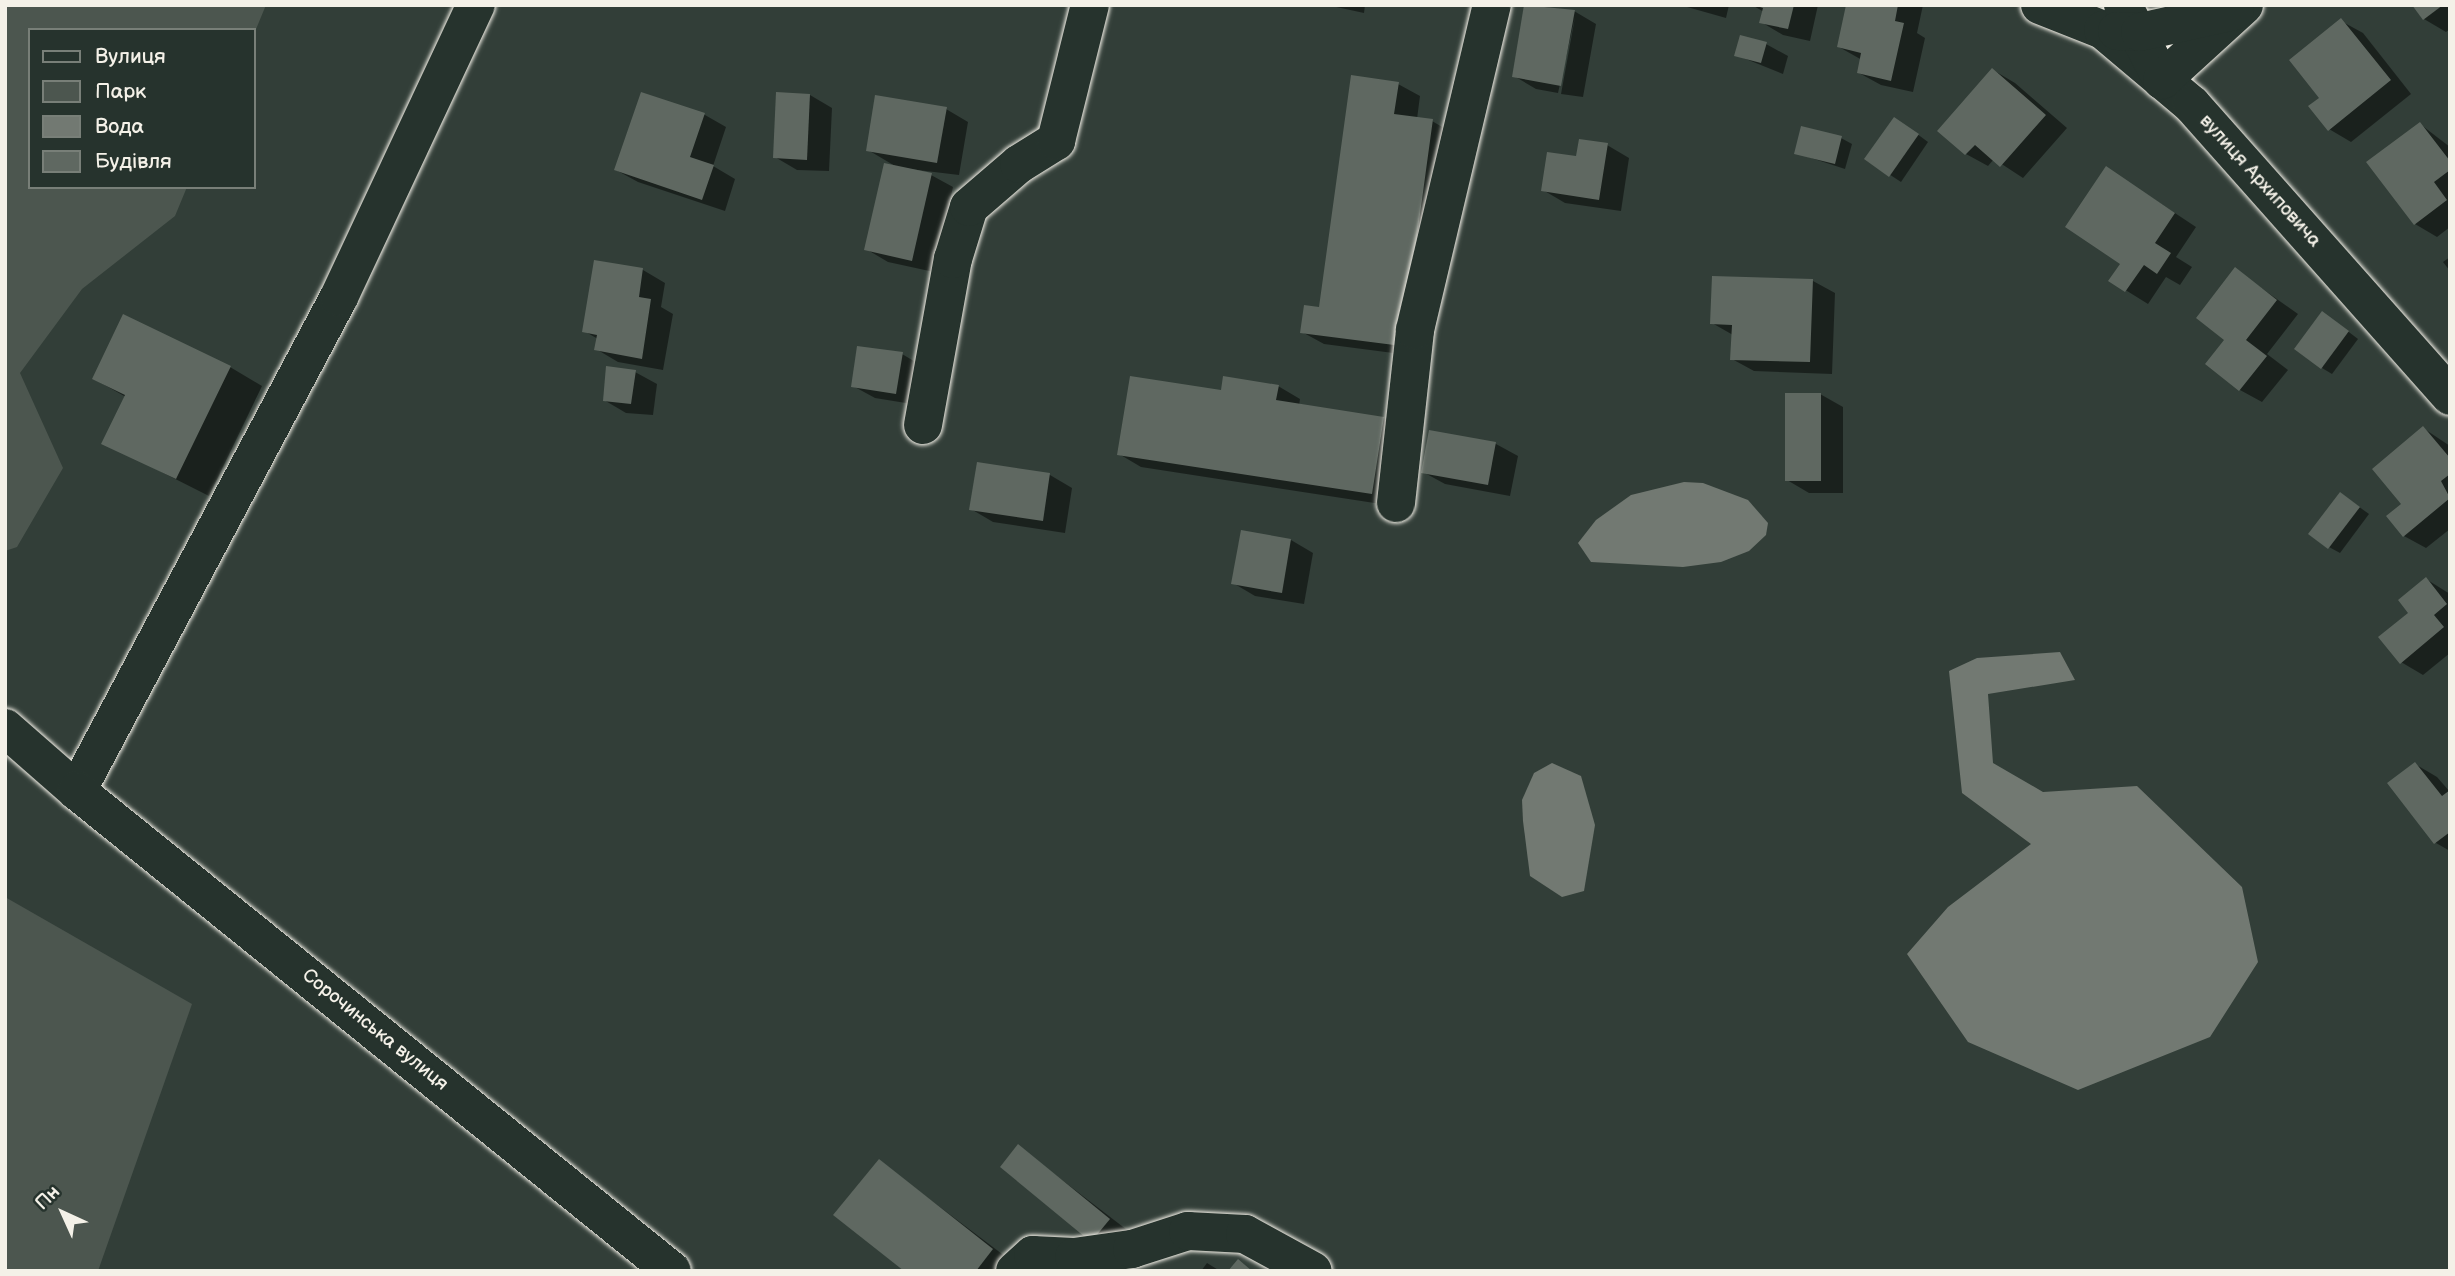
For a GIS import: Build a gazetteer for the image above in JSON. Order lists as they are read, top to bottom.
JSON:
{
  "streets": {
    "street": ["вулиця Архиповича", "Сорочинська вулиця"]
  },
  "legend": [
    "Вулиця",
    "Парк",
    "Вода",
    "Будівля"
  ],
  "north": "top left"
}
